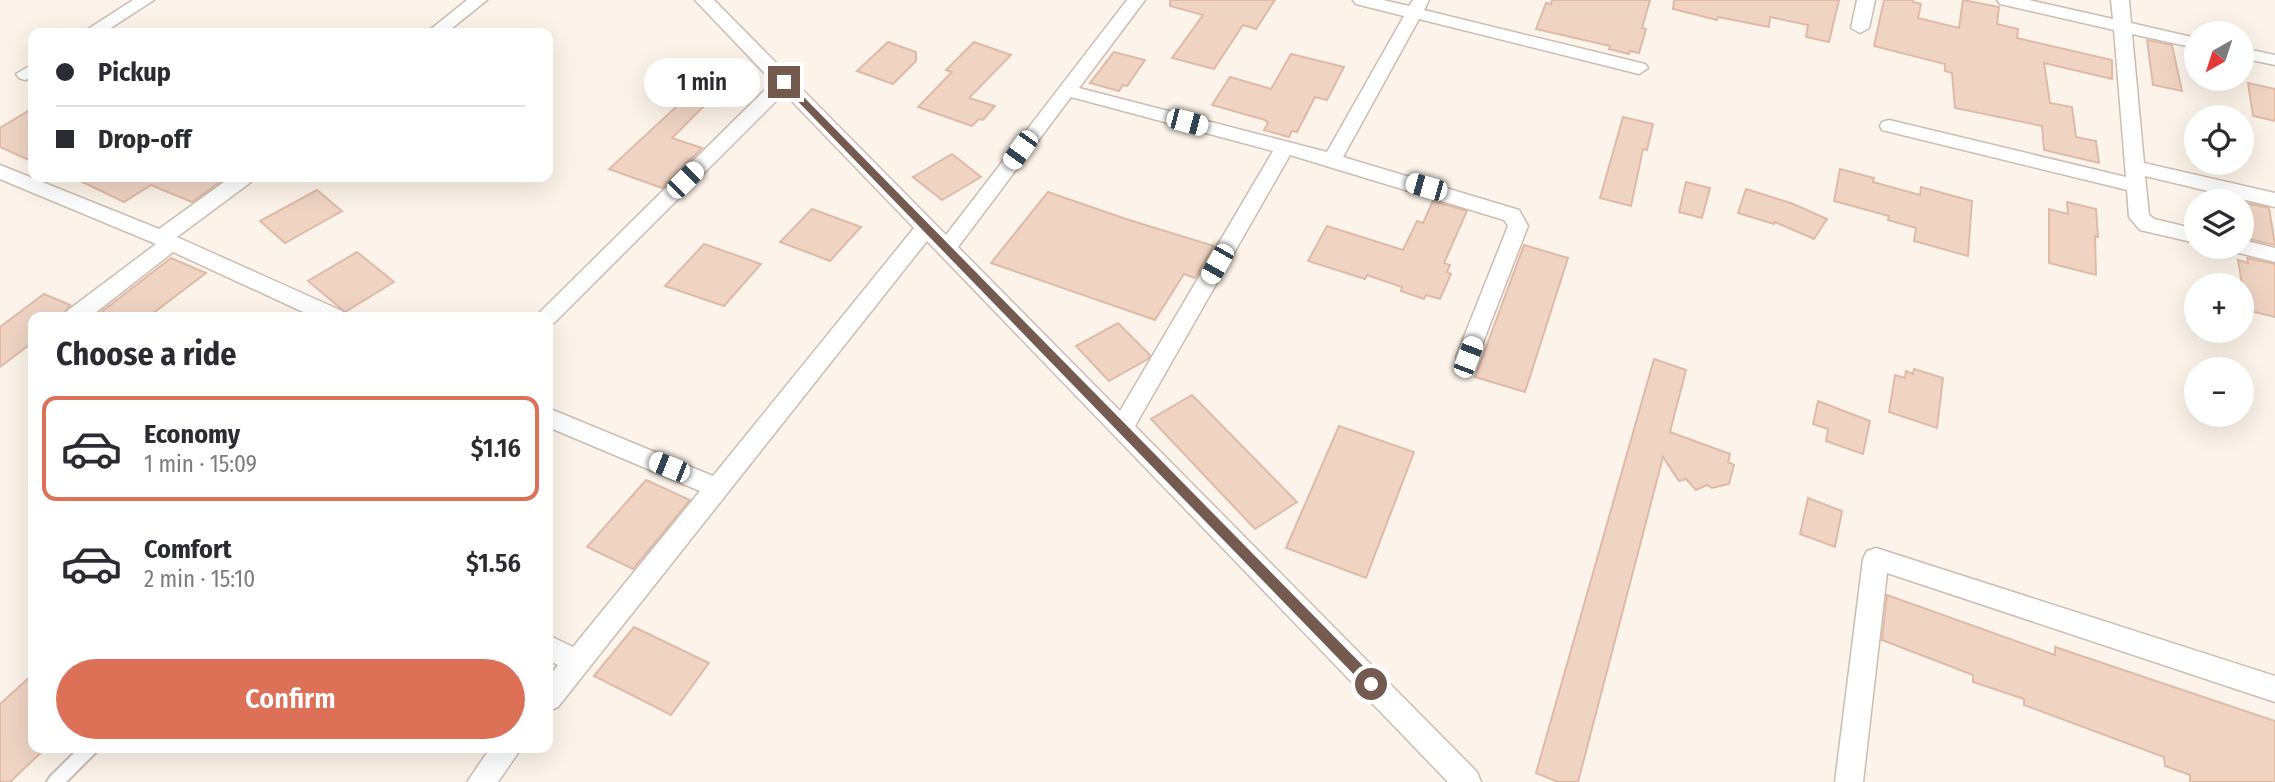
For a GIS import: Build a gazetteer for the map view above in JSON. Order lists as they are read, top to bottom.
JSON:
{
  "north": "bottom left",
  "page": {
    "map_buttons": ["+", "−"],
    "banner": ["Pickup", "Drop-off"],
    "bubble": "1 min",
    "heading": "Choose a ride",
    "list": [
      {
        "name": "Economy",
        "note": "1 min · 15:09",
        "value": "$1.16"
      },
      {
        "name": "Comfort",
        "note": "2 min · 15:10",
        "value": "$1.56"
      }
    ],
    "buttons": "Confirm"
  }
}
